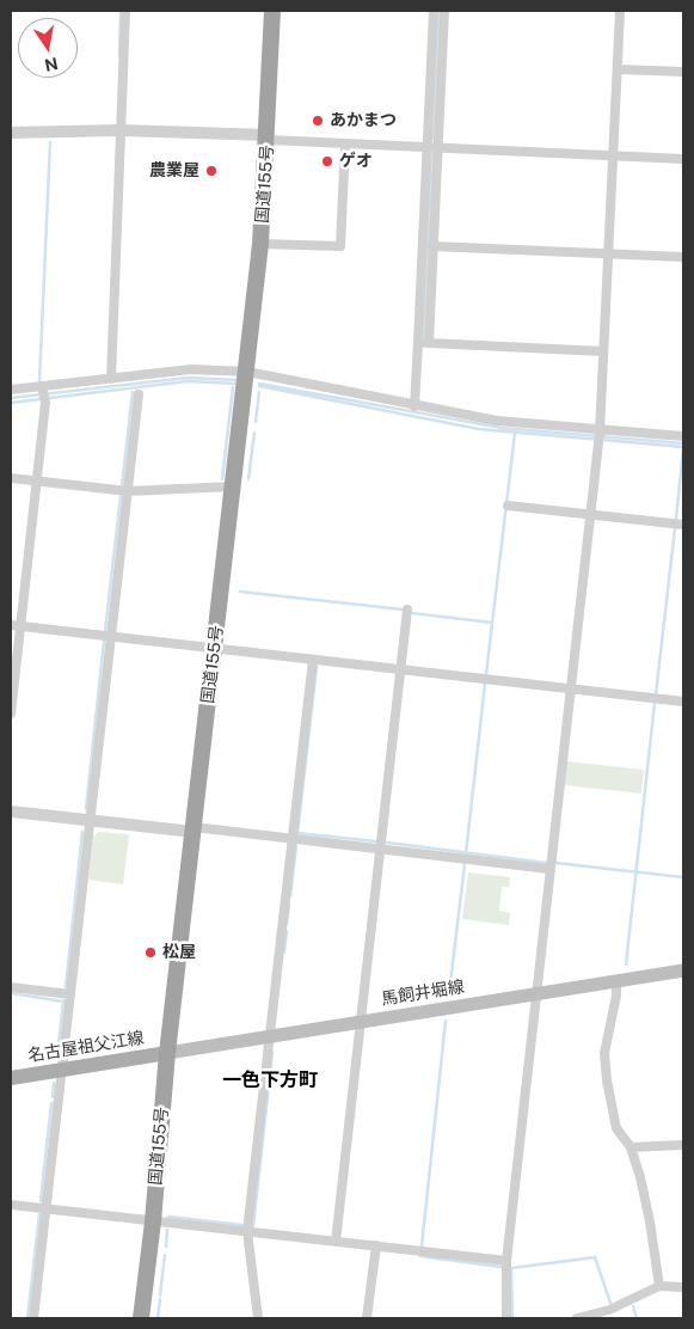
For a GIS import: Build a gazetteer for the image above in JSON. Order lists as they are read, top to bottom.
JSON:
{
  "streets": {
    "highway": ["国道155号"],
    "main road": ["馬飼井堀線", "名古屋祖父江線"]
  },
  "crossings": [
    ["国道155号", "馬飼井堀線"],
    ["国道155号", "名古屋祖父江線"],
    ["馬飼井堀線", "名古屋祖父江線"]
  ],
  "districts": ["一色下方町"],
  "places": [
    "あかまつ",
    "ゲオ",
    "農業屋",
    "松屋"
  ],
  "north": "bottom"
}
